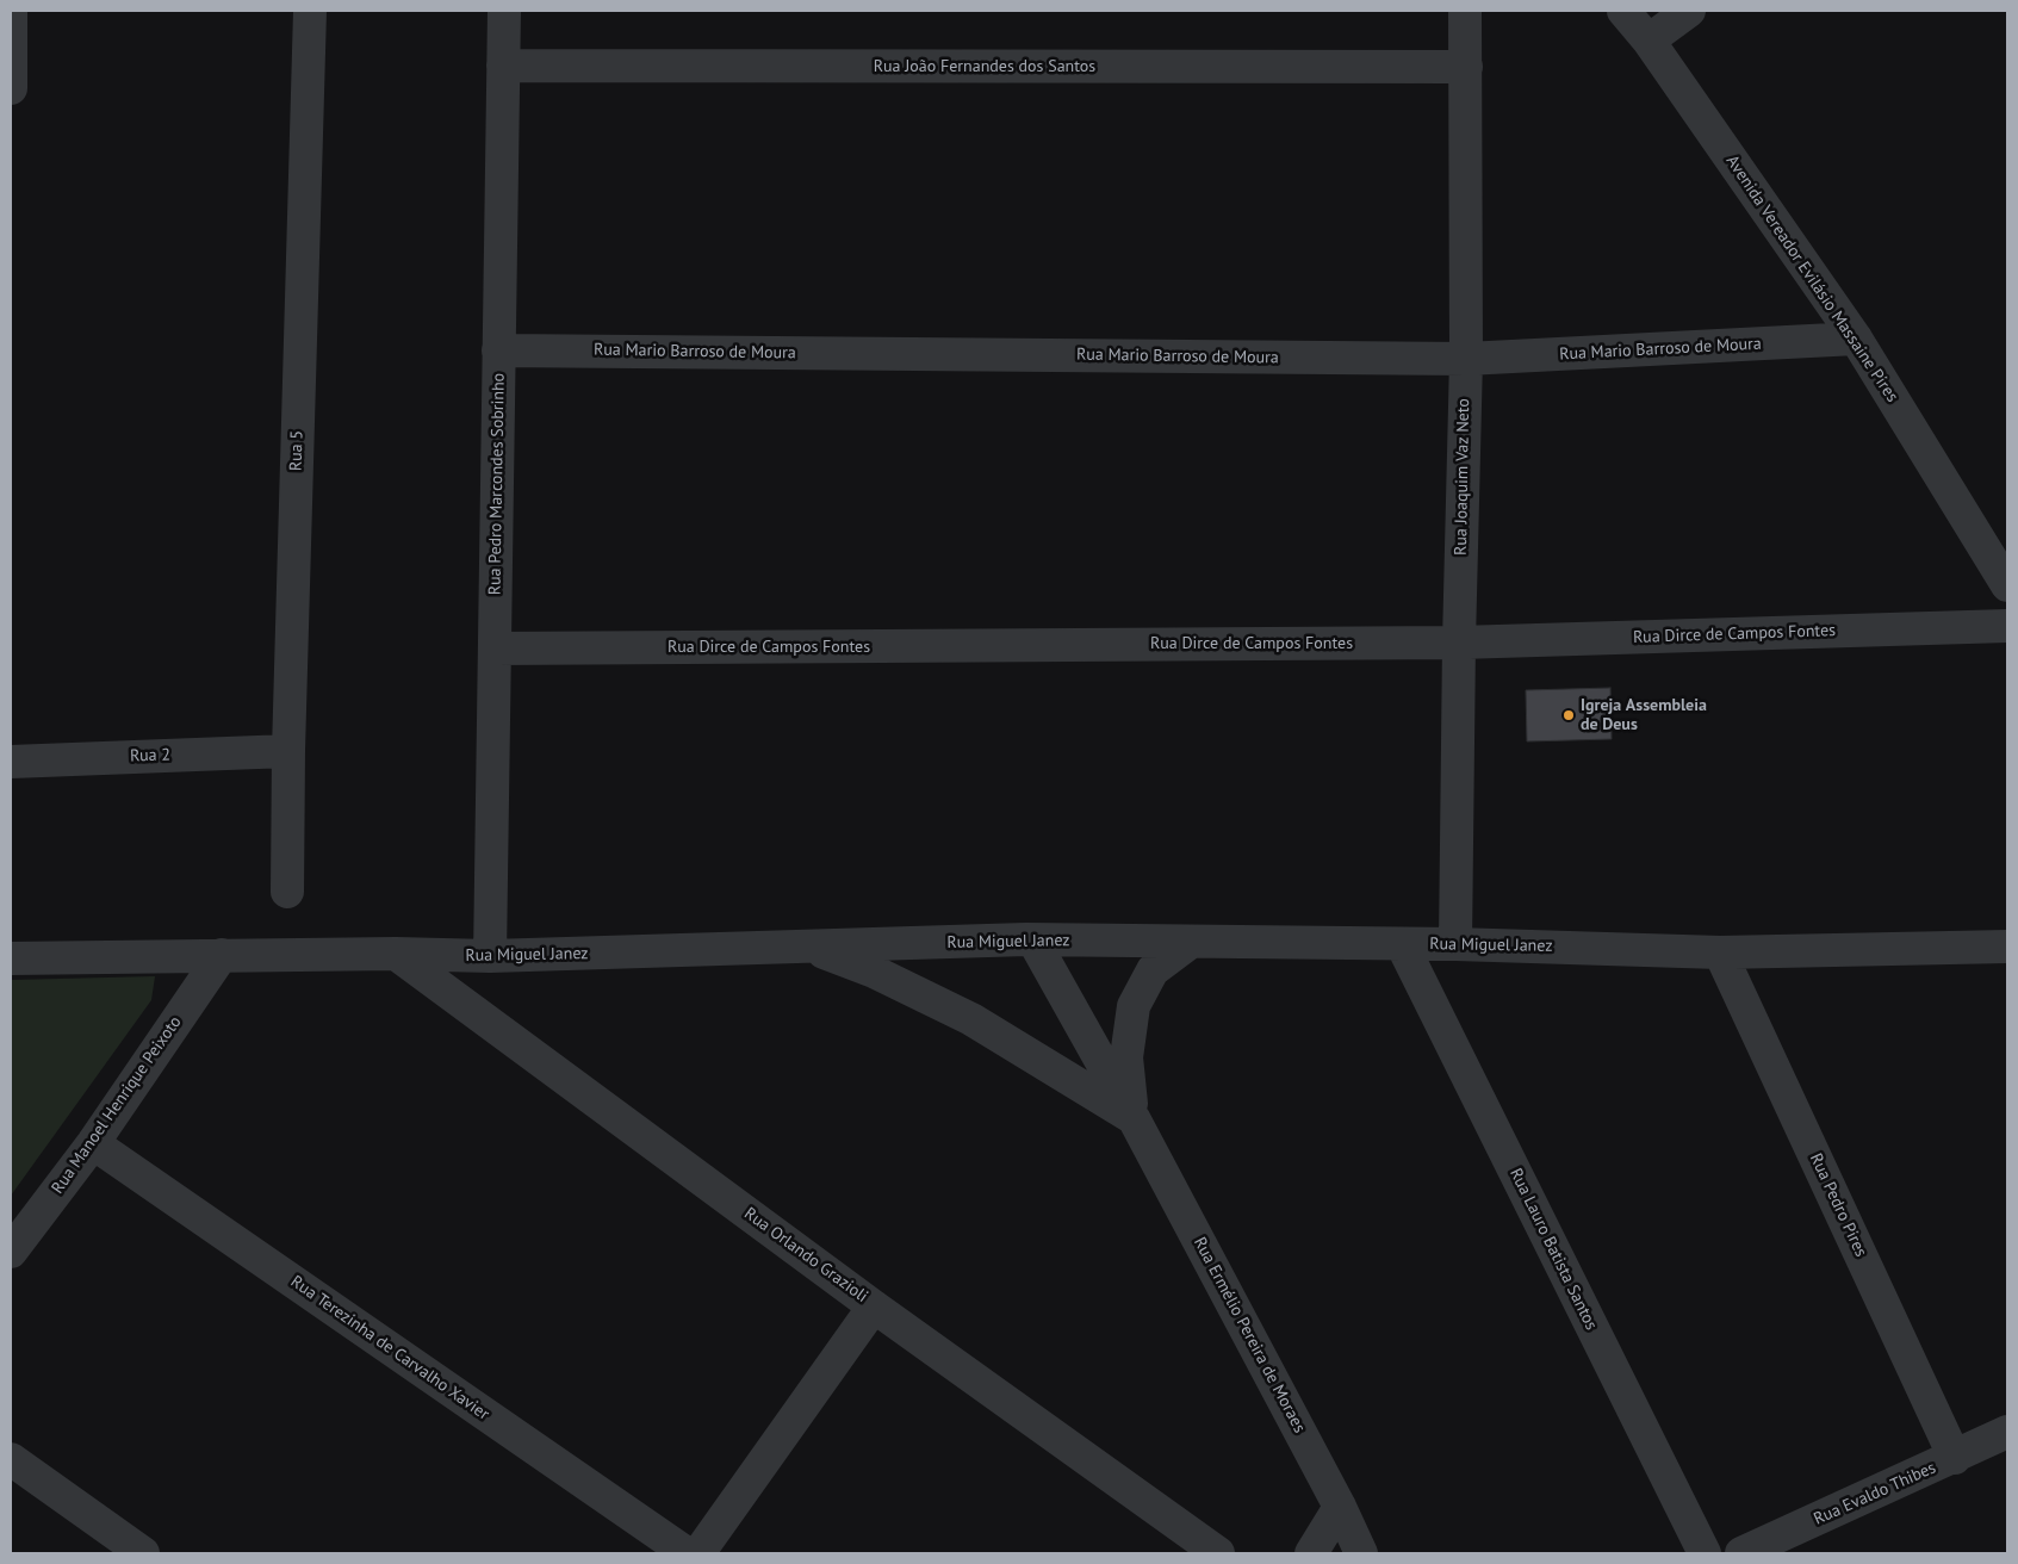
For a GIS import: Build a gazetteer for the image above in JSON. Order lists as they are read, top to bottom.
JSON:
{
  "streets": {
    "street": [
      "Rua João Fernandes dos Santos",
      "Avenida Vereador Evilásio Massaine Pires",
      "Rua Mario Barroso de Moura",
      "Rua 5",
      "Rua Joaquim Vaz Neto",
      "Rua Pedro Marcondes Sobrinho",
      "Rua Dirce de Campos Fontes",
      "Rua 2",
      "Rua Miguel Janez",
      "Rua Manoel Henrique Peixoto",
      "Rua Pedro Pires",
      "Rua Lauro Batista Santos",
      "Rua Orlando Grazioli",
      "Rua Ermélio Pereira de Moraes",
      "Rua Terezinha de Carvalho Xavier",
      "Rua Evaldo Thibes"
    ]
  },
  "crossings": [
    ["Rua João Fernandes dos Santos", "Rua Joaquim Vaz Neto"],
    ["Rua João Fernandes dos Santos", "Rua Pedro Marcondes Sobrinho"],
    ["Avenida Vereador Evilásio Massaine Pires", "Rua Mario Barroso de Moura"],
    ["Rua Mario Barroso de Moura", "Rua Joaquim Vaz Neto"],
    ["Rua Mario Barroso de Moura", "Rua Pedro Marcondes Sobrinho"],
    ["Rua 5", "Rua 2"],
    ["Rua Joaquim Vaz Neto", "Rua Dirce de Campos Fontes"],
    ["Rua Joaquim Vaz Neto", "Rua Miguel Janez"],
    ["Rua Pedro Marcondes Sobrinho", "Rua Dirce de Campos Fontes"],
    ["Rua Pedro Marcondes Sobrinho", "Rua Miguel Janez"],
    ["Rua Miguel Janez", "Rua Manoel Henrique Peixoto"],
    ["Rua Miguel Janez", "Rua Pedro Pires"],
    ["Rua Miguel Janez", "Rua Lauro Batista Santos"],
    ["Rua Miguel Janez", "Rua Orlando Grazioli"],
    ["Rua Miguel Janez", "Rua Ermélio Pereira de Moraes"],
    ["Rua Manoel Henrique Peixoto", "Rua Terezinha de Carvalho Xavier"],
    ["Rua Pedro Pires", "Rua Evaldo Thibes"]
  ],
  "places": ["Igreja Assembleia de Deus"]
}
